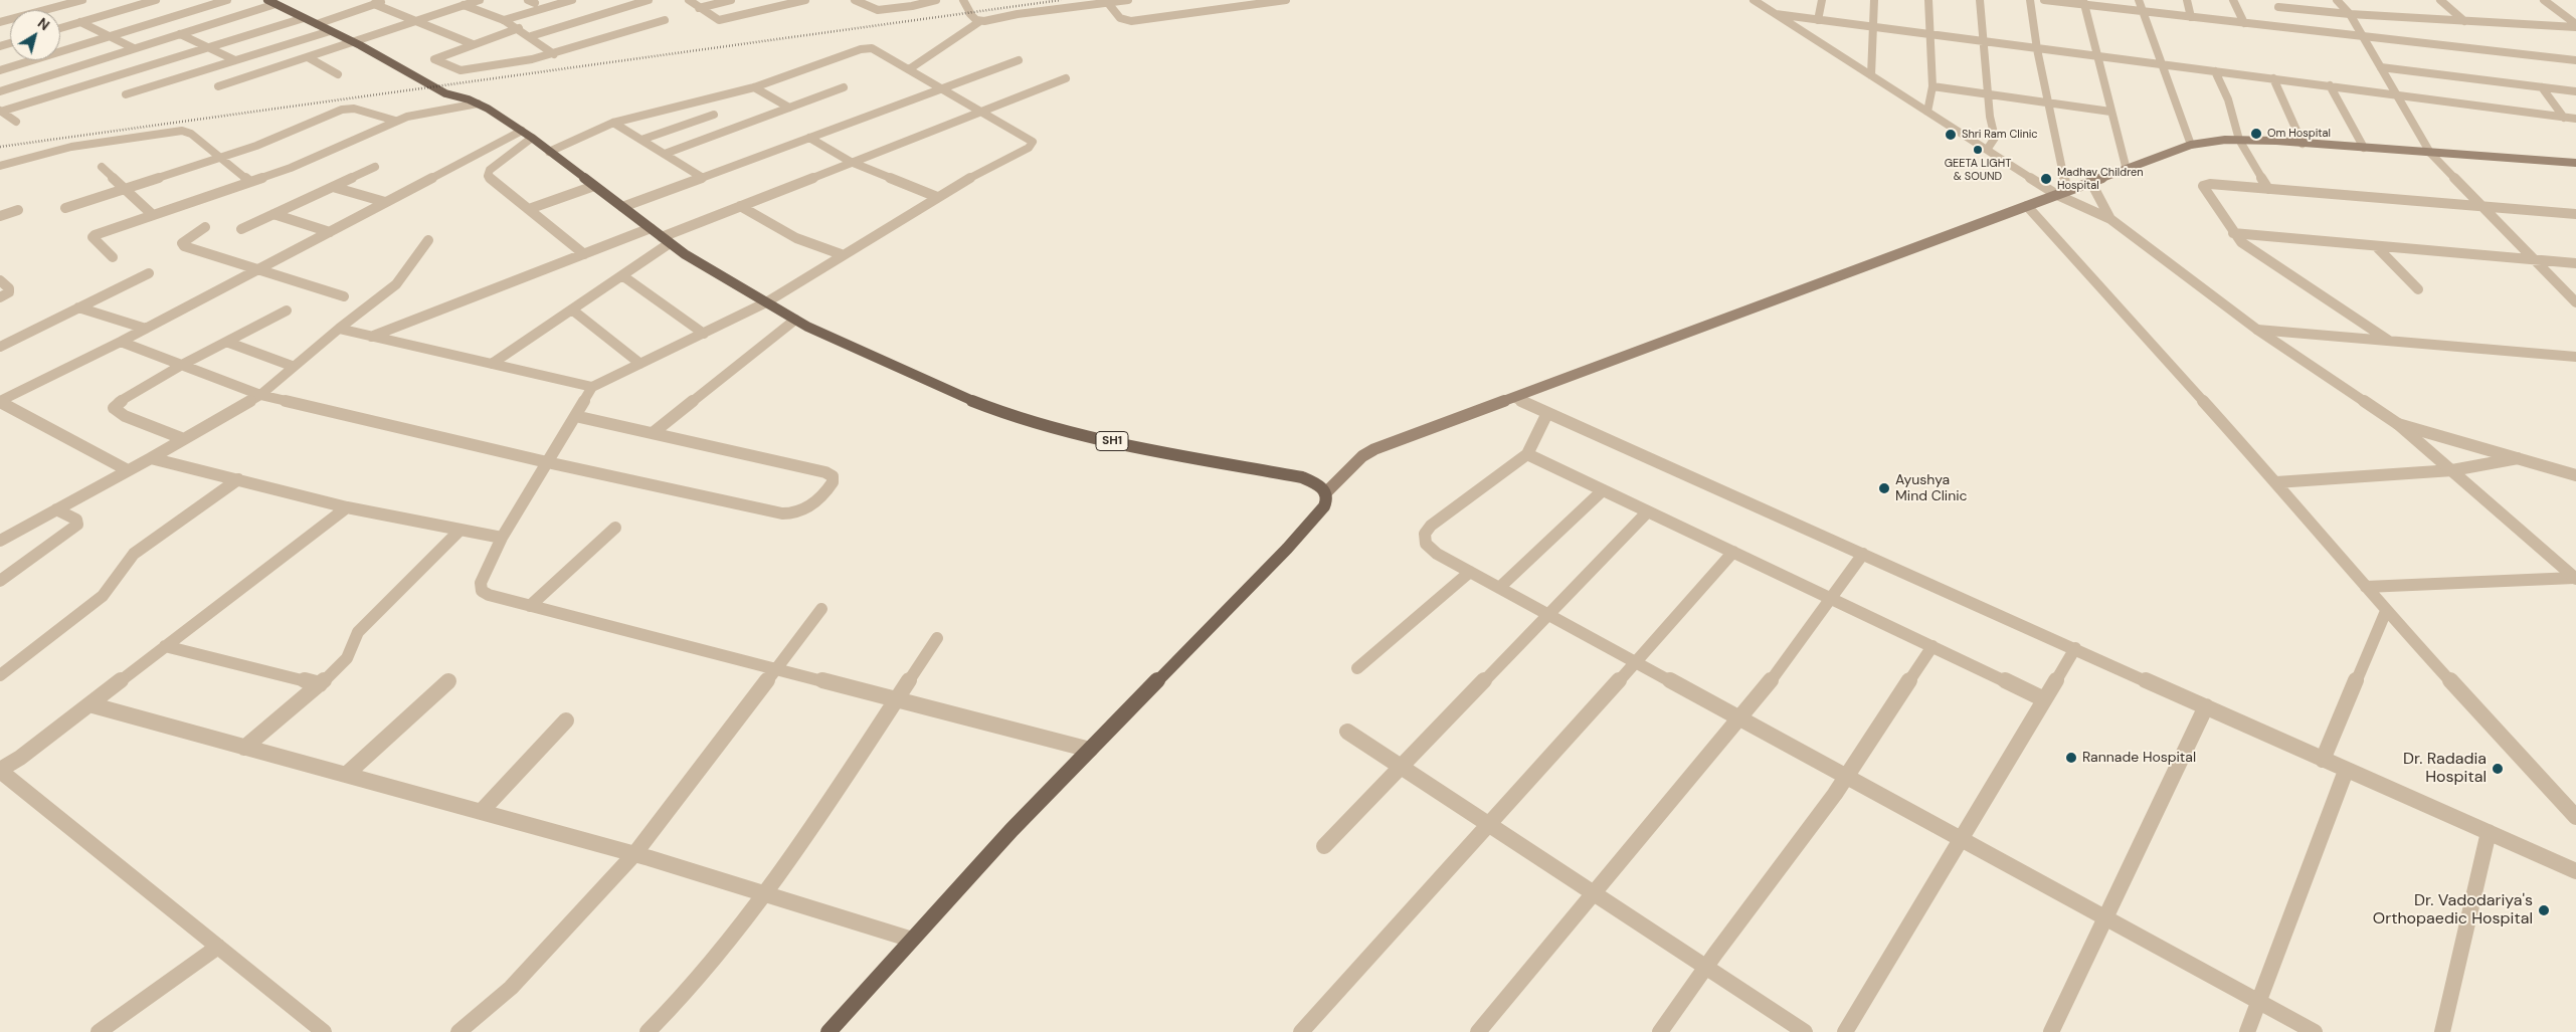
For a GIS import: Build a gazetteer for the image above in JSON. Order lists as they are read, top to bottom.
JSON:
{
  "streets": {
    "main road": ["SH1"]
  },
  "places": [
    "Om Hospital",
    "Shri Ram Clinic",
    "GEETA LIGHT & SOUND",
    "Madhav Children Hospital",
    "Ayushya Mind Clinic",
    "Rannade Hospital",
    "Dr. Radadia Hospital",
    "Dr. Vadodariya's Orthopaedic Hospital"
  ],
  "north": "top right"
}
